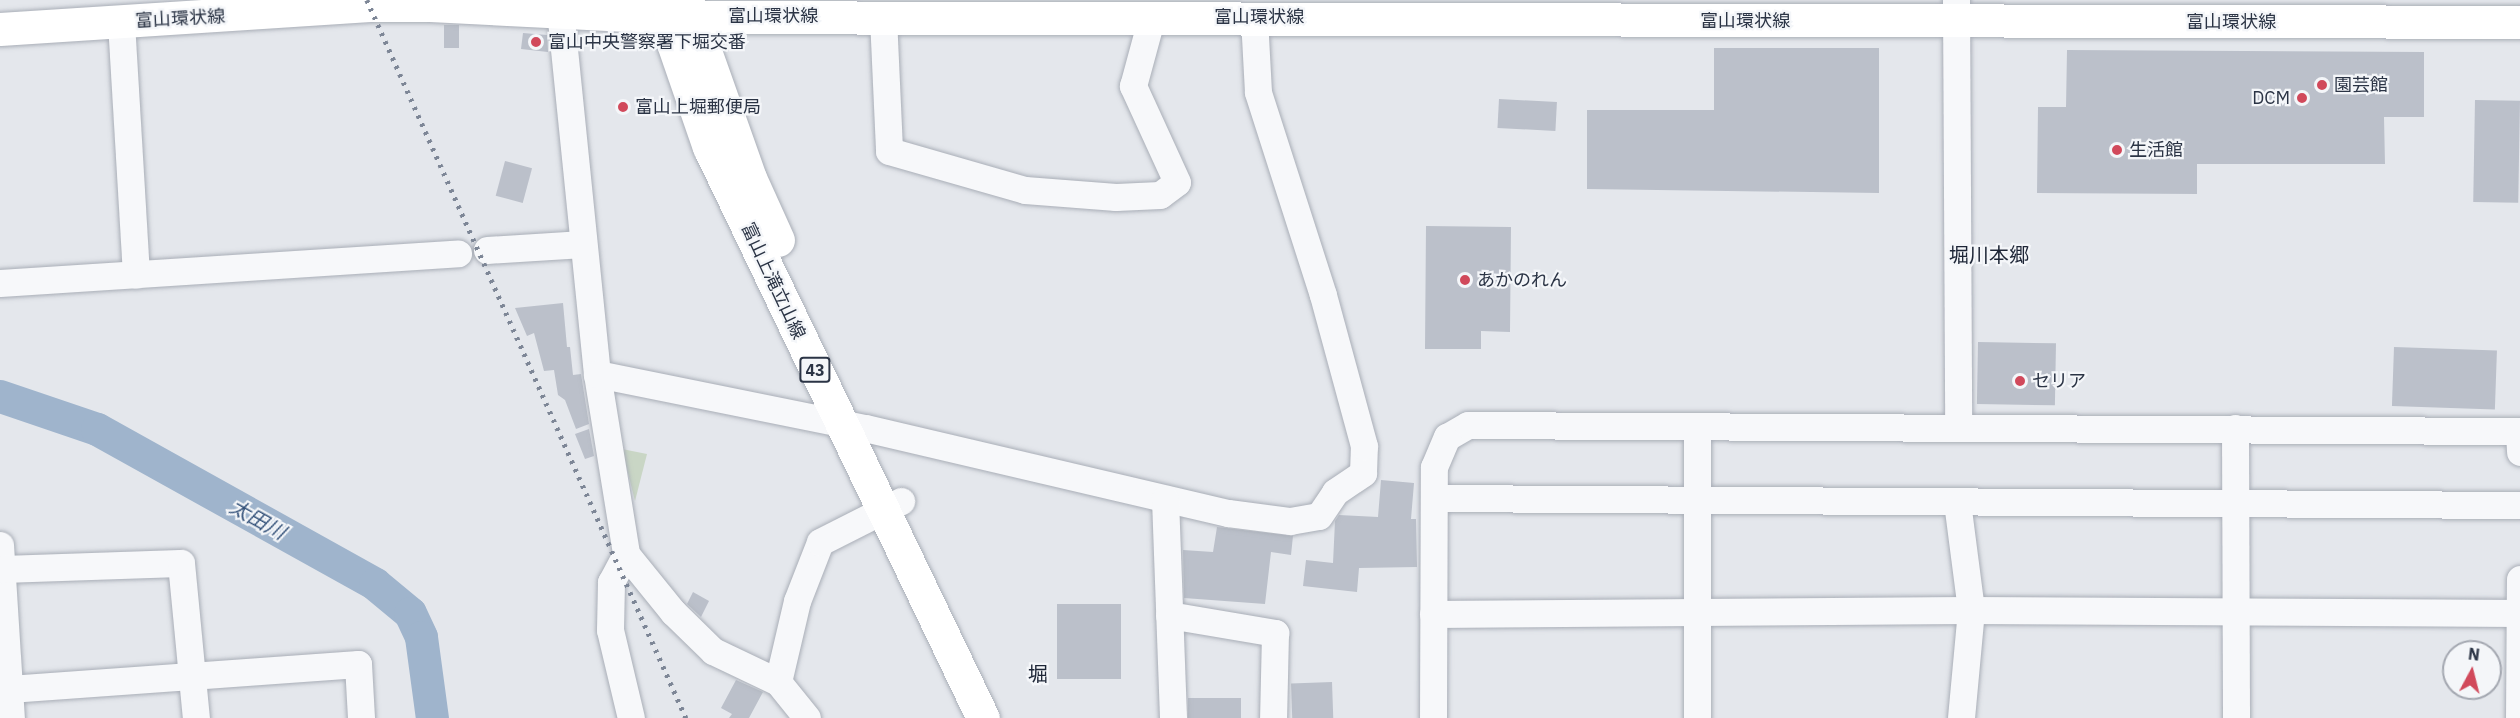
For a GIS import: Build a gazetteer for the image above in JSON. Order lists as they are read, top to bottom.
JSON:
{
  "streets": {
    "main road": ["富山環状線", "富山上滝立山線", "43"]
  },
  "crossings": [
    ["富山環状線", "富山上滝立山線"]
  ],
  "districts": ["堀川本郷", "堀"],
  "water": ["太田川"],
  "places": [
    "富山中央警察署下堀交番",
    "園芸館",
    "DCM",
    "富山上堀郵便局",
    "生活館",
    "あかのれん",
    "セリア"
  ],
  "north": "top"
}
